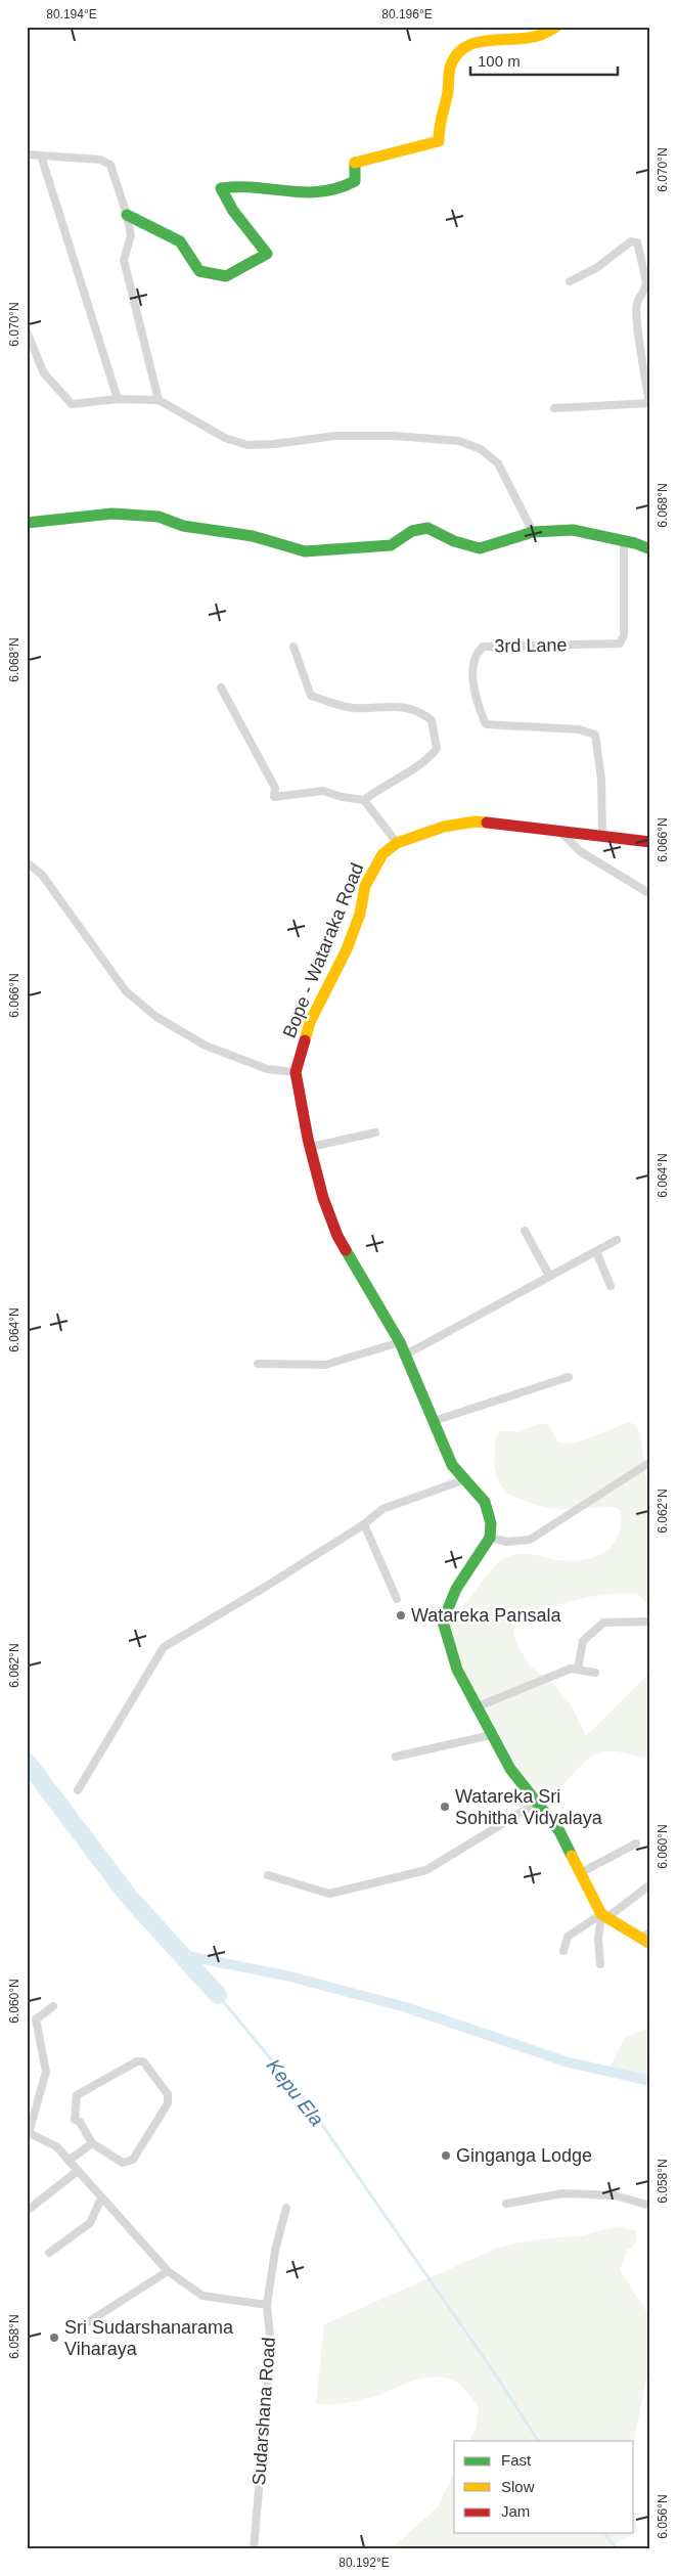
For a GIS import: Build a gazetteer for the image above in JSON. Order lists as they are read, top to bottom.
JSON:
{
  "streets": {
    "street": ["3rd Lane", "Bope - Wataraka Road", "Sudarshana Road"]
  },
  "crossings": [
    ["3rd Lane", "Bope - Wataraka Road"]
  ],
  "water": ["Kepu Ela"],
  "places": [
    "Watareka Pansala",
    "Watareka Sri Sohitha Vidyalaya",
    "Ginganga Lodge",
    "Sri Sudarshanarama Viharaya"
  ],
  "legend": ["Fast", "Slow", "Jam"],
  "scale_bar": "100 m",
  "coordinates": [
    "80.194°E",
    "80.196°E",
    "6.070°N",
    "6.068°N",
    "6.066°N",
    "6.064°N",
    "6.062°N",
    "6.060°N",
    "6.058°N",
    "6.056°N",
    "80.192°E"
  ]
}
